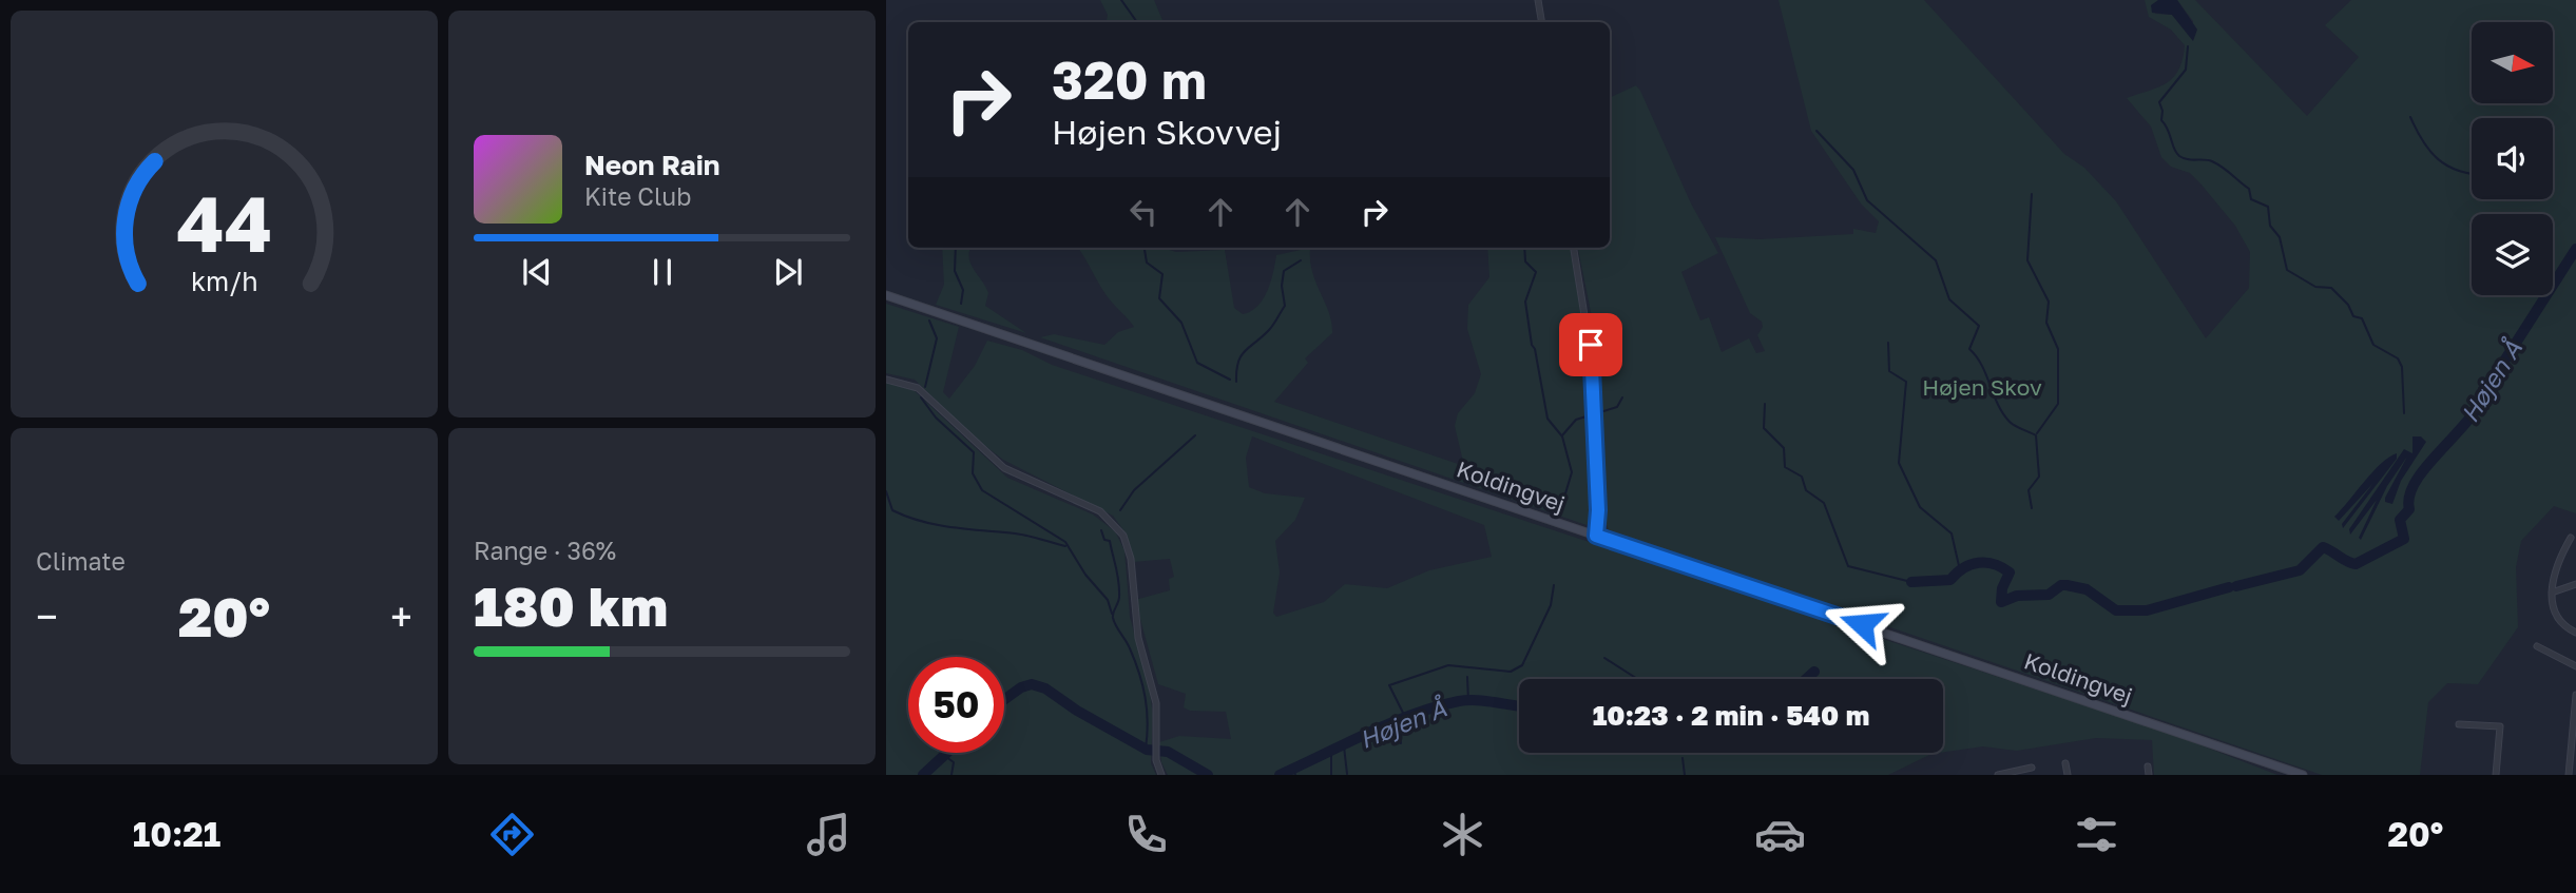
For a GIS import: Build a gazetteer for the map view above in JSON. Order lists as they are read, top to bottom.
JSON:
{
  "streets": {
    "main road": ["Koldingvej"]
  },
  "water": ["Højen Å"],
  "parks": ["Højen Skov"],
  "north": "right",
  "page": {
    "turn": ["320 m", "Højen Skovvej"],
    "song": ["Neon Rain", "Kite Club"],
    "tile": [
      "Climate",
      ["Range · 36%", "180 km"]
    ],
    "heat": ["−", "20°", "+"],
    "limit": "50",
    "trip": "10:23 · 2 min · 540 m",
    "tabs": ["10:21", "20°"],
    "gauge": ["44", "km/h"]
  }
}
